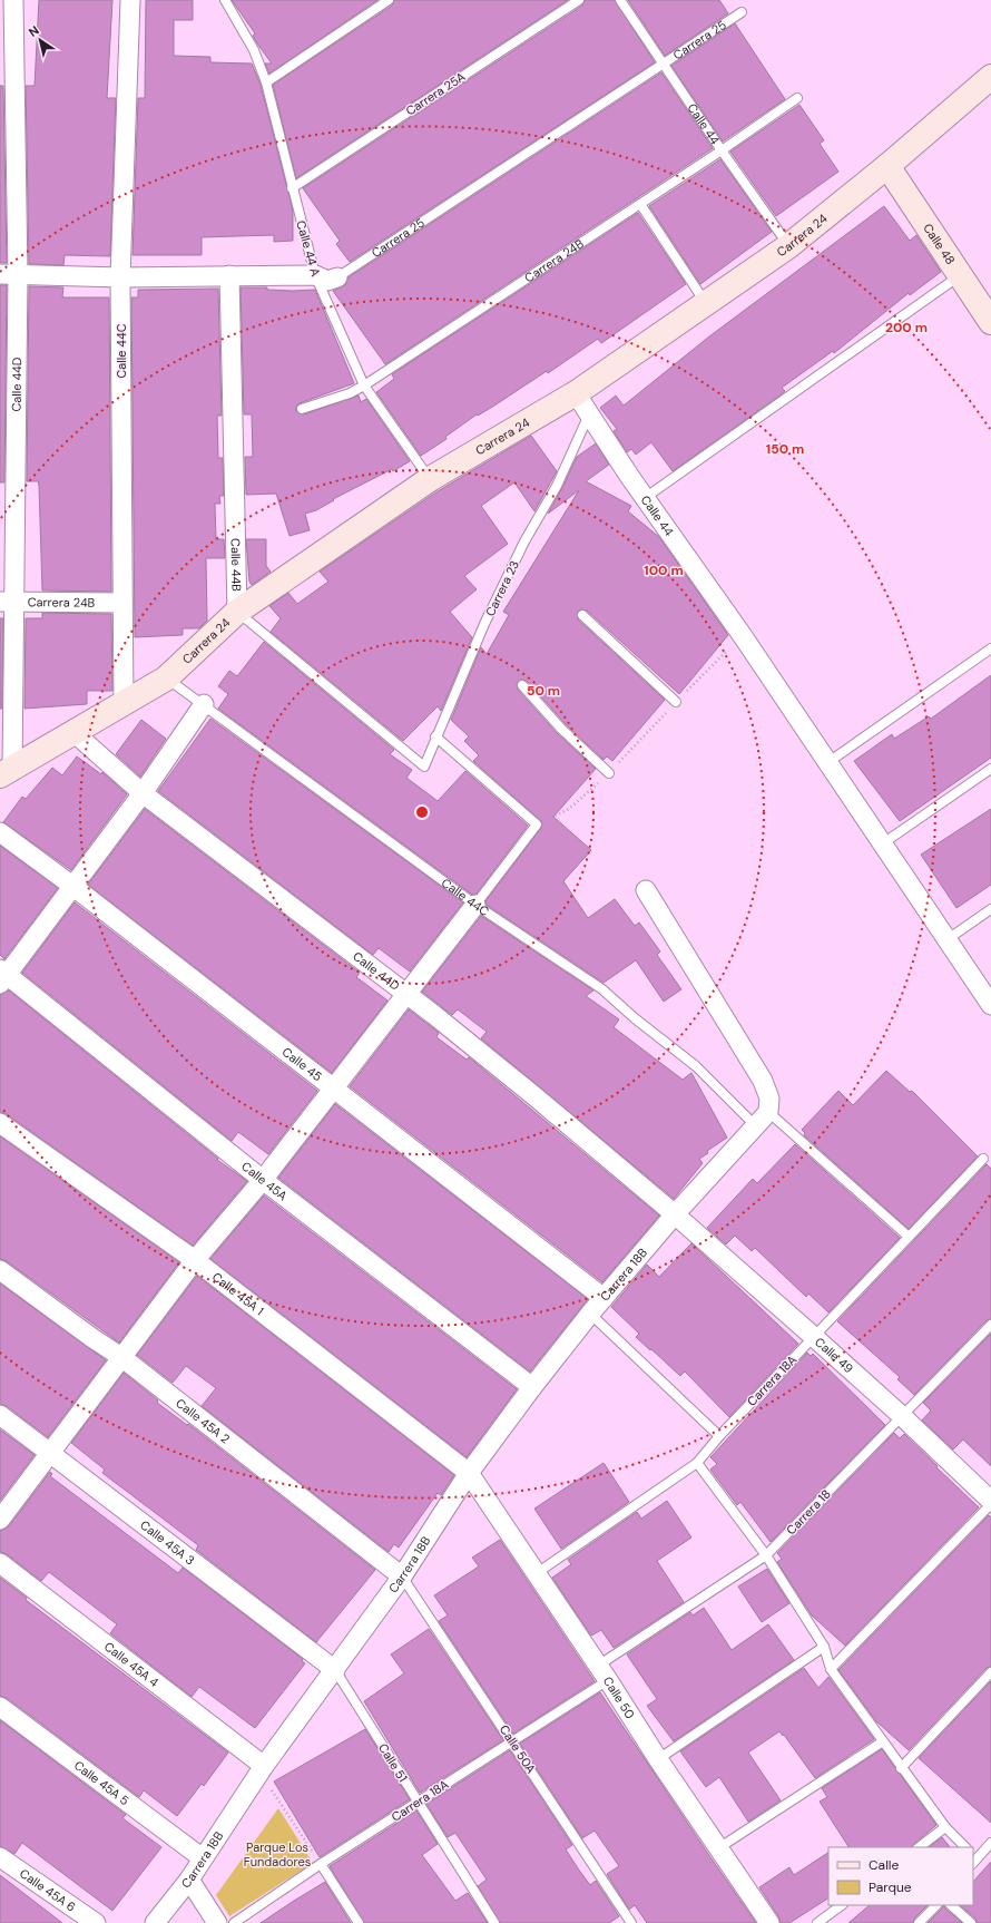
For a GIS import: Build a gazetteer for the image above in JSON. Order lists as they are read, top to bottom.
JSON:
{
  "streets": {
    "street": [
      "Carrera 25",
      "Calle 44",
      "Carrera 24",
      "Calle 48",
      "Carrera 24B",
      "Calle 44C",
      "Calle 44D",
      "Calle 44B",
      "Calle 45",
      "Calle 45A",
      "Carrera 18B",
      "Calle 45A 1",
      "Calle 49",
      "Calle 45A 2",
      "Calle 45A 3",
      "Calle 45A 4",
      "Calle 50",
      "Calle 45A 5",
      "Calle 45A 6"
    ],
    "lane": [
      "Carrera 25A",
      "Calle 44 A",
      "Carrera 23",
      "Carrera 18A",
      "Carrera 18",
      "Calle 50A",
      "Calle 51"
    ]
  },
  "crossings": [
    ["Carrera 25", "Calle 44"],
    ["Carrera 25", "Calle 44 A"],
    ["Carrera 25", "Calle 44C"],
    ["Carrera 25", "Calle 44D"],
    ["Carrera 25", "Calle 44B"],
    ["Carrera 25A", "Calle 44 A"],
    ["Calle 44", "Carrera 24"],
    ["Calle 44", "Carrera 24B"],
    ["Calle 44", "Carrera 23"],
    ["Carrera 24", "Calle 48"],
    ["Carrera 24", "Calle 44 A"],
    ["Carrera 24", "Calle 44C"],
    ["Carrera 24", "Calle 44D"],
    ["Carrera 24", "Calle 44B"],
    ["Carrera 24", "Carrera 23"],
    ["Calle 44 A", "Carrera 24B"],
    ["Carrera 24B", "Calle 44C"],
    ["Carrera 24B", "Calle 44D"],
    ["Calle 44C", "Carrera 18B"],
    ["Calle 44C", "Carrera 18A"],
    ["Calle 44D", "Carrera 18B"],
    ["Calle 44D", "Calle 49"],
    ["Calle 44B", "Carrera 23"],
    ["Calle 45", "Carrera 18B"],
    ["Calle 45A", "Carrera 18B"],
    ["Carrera 18B", "Calle 45A 1"],
    ["Carrera 18B", "Calle 49"],
    ["Carrera 18B", "Calle 45A 2"],
    ["Carrera 18B", "Calle 45A 3"],
    ["Carrera 18B", "Calle 45A 4"],
    ["Carrera 18B", "Calle 50"],
    ["Carrera 18B", "Calle 50A"],
    ["Carrera 18B", "Calle 51"],
    ["Carrera 18B", "Calle 45A 5"],
    ["Calle 45A 1", "Calle 50"],
    ["Calle 49", "Carrera 18A"],
    ["Calle 49", "Carrera 18"],
    ["Carrera 18A", "Carrera 18"],
    ["Carrera 18A", "Calle 50"],
    ["Carrera 18A", "Calle 50A"],
    ["Carrera 18A", "Calle 51"],
    ["Calle 45A 2", "Calle 50A"],
    ["Carrera 18", "Calle 50"],
    ["Calle 45A 3", "Calle 51"]
  ],
  "parks": ["Parque Los Fundadores"],
  "legend": ["Calle", "Parque"],
  "north": "top left",
  "rings": [
    "200 m",
    "150 m",
    "100 m",
    "50 m"
  ]
}
